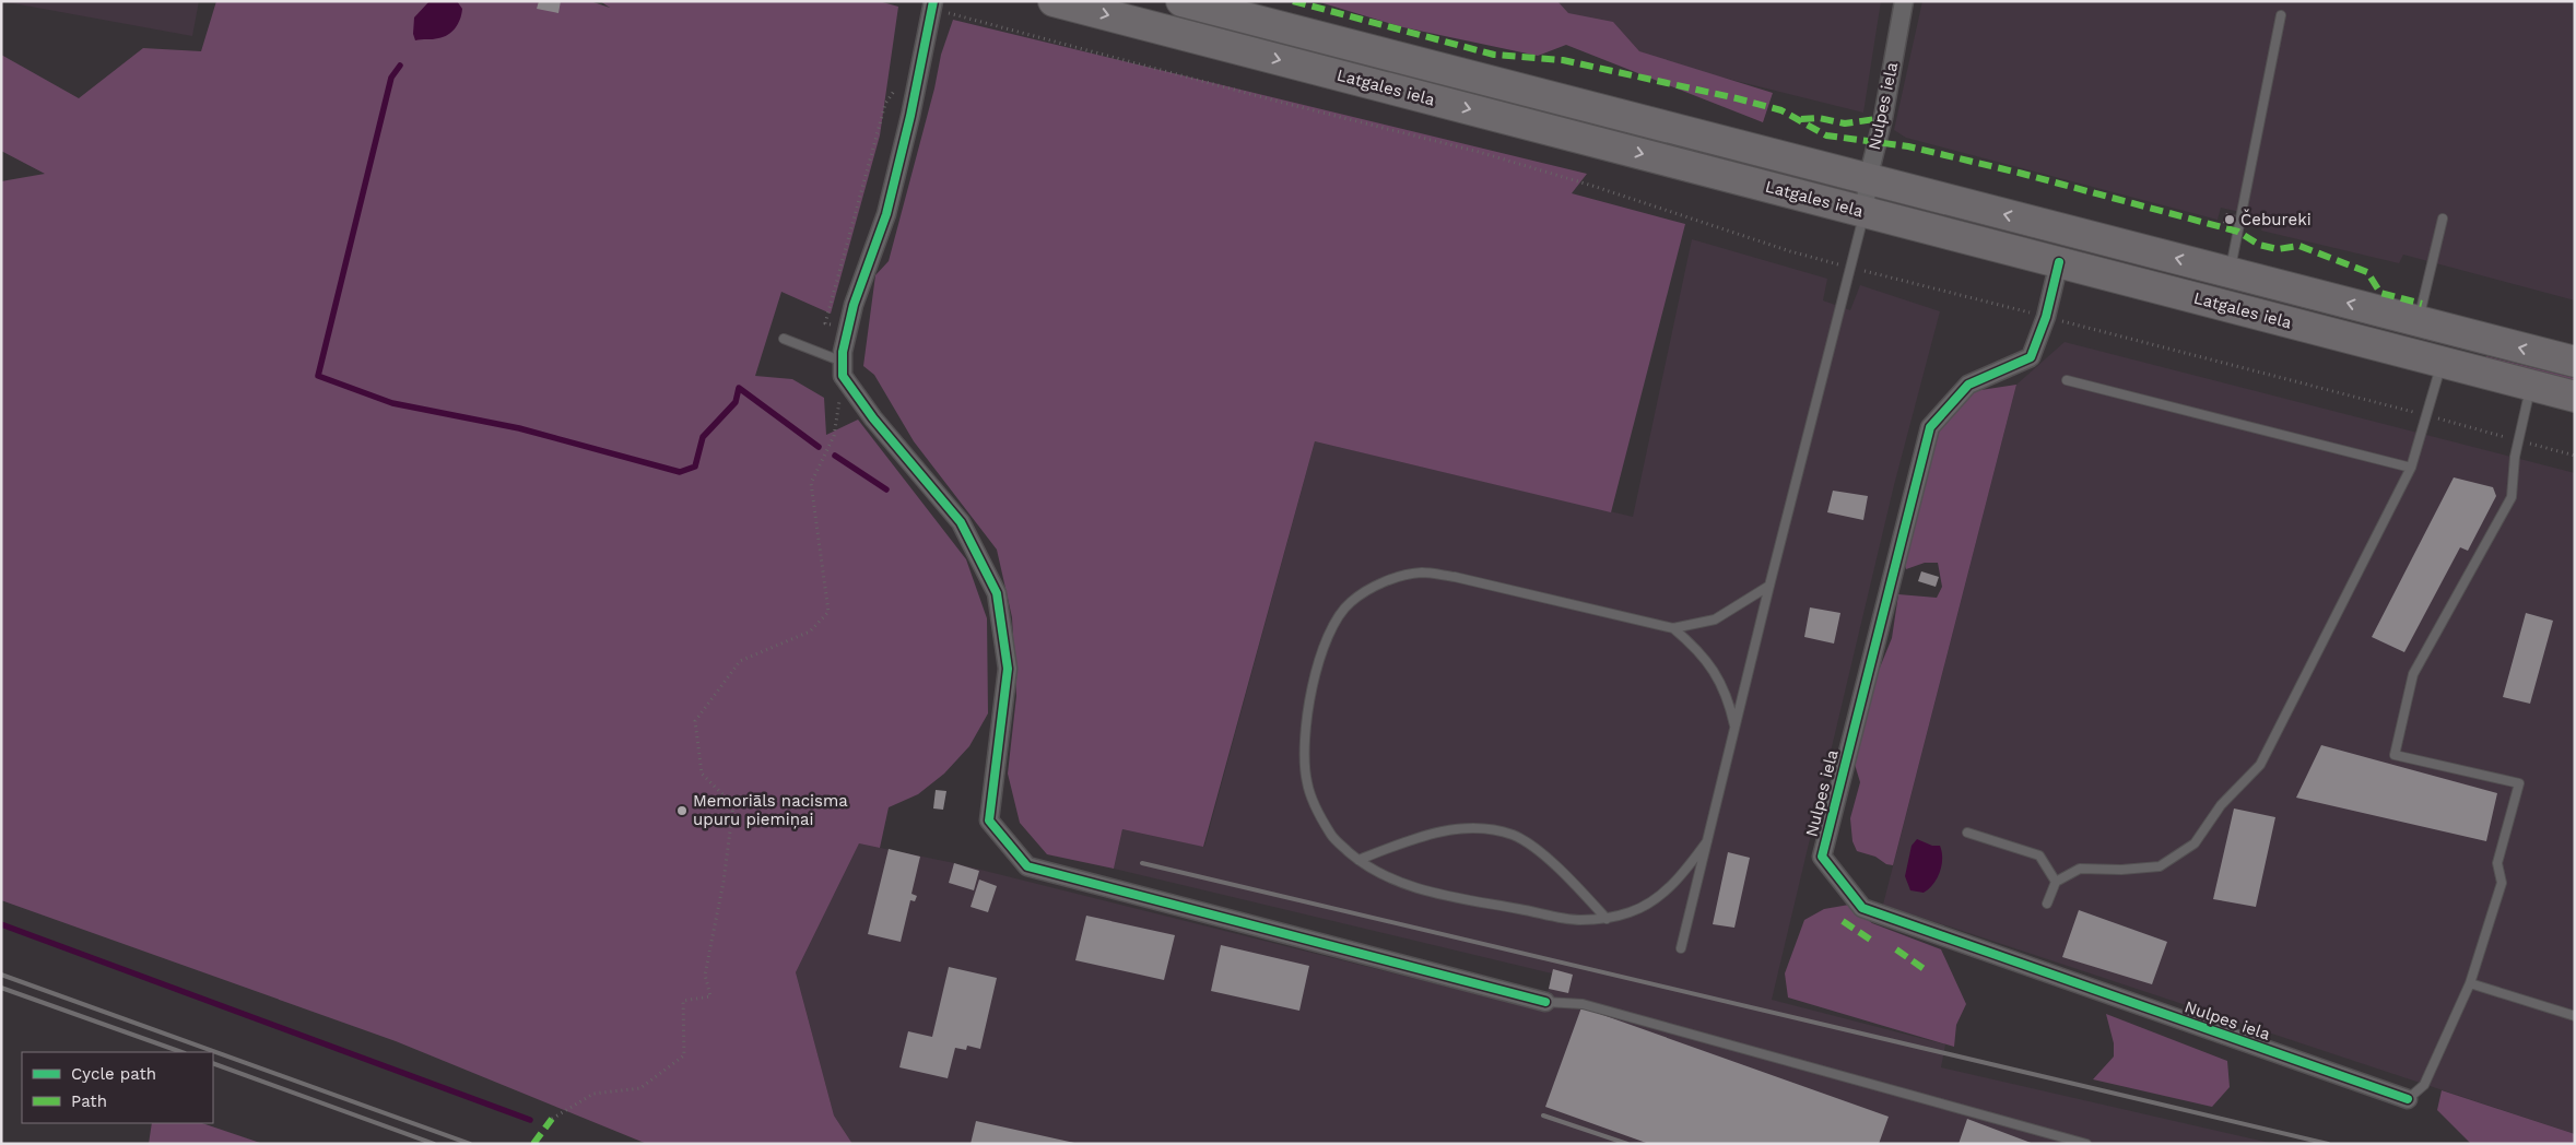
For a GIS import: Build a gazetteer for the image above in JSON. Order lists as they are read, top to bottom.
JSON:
{
  "streets": {
    "highway": ["Latgales iela"],
    "street": ["Nulpes iela"]
  },
  "crossings": [
    ["Latgales iela", "Nulpes iela"]
  ],
  "places": ["Čebureki", "Memoriāls nacisma upuru piemiņai"],
  "legend": ["Cycle path", "Path"]
}
